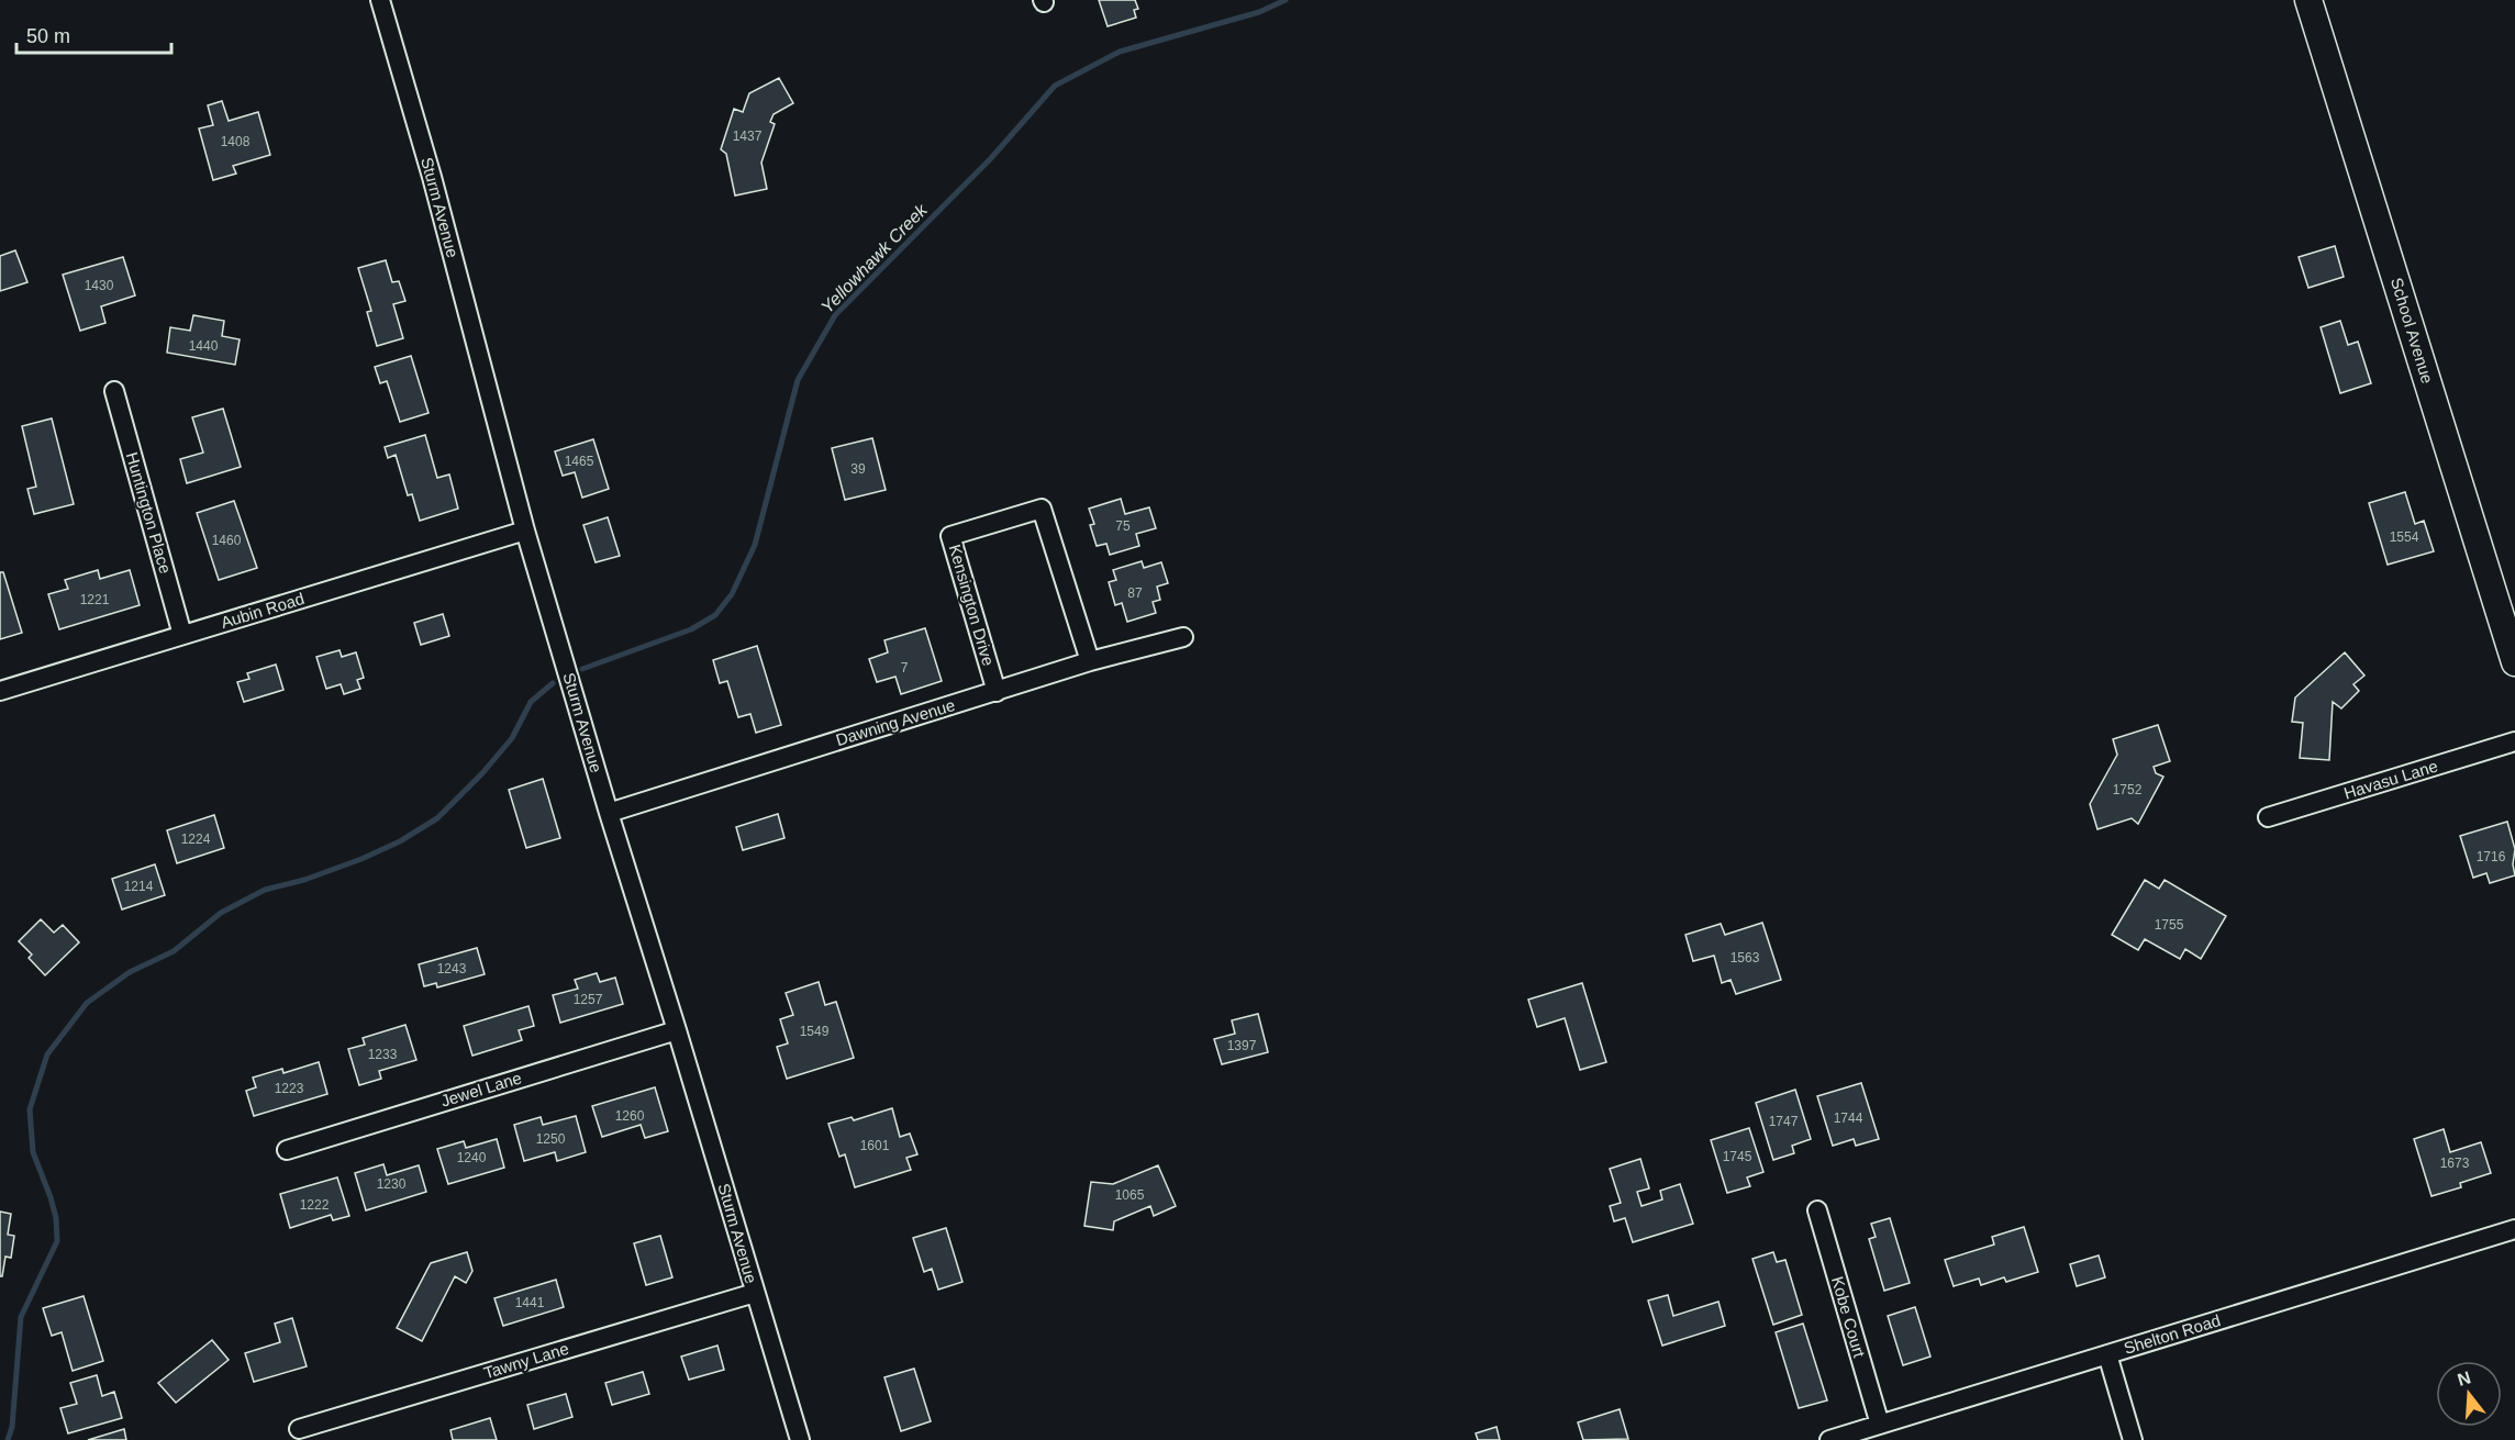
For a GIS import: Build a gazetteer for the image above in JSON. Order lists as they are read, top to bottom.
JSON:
{
  "streets": {
    "main road": ["School Avenue"],
    "street": [
      "Sturm Avenue",
      "Huntington Place",
      "Kensington Drive",
      "Aubin Road",
      "Dawning Avenue",
      "Havasu Lane",
      "Jewel Lane",
      "Kobe Court",
      "Shelton Road",
      "Tawny Lane"
    ]
  },
  "crossings": [
    ["Sturm Avenue", "Aubin Road"],
    ["Sturm Avenue", "Dawning Avenue"],
    ["Sturm Avenue", "Jewel Lane"],
    ["Sturm Avenue", "Tawny Lane"],
    ["Huntington Place", "Aubin Road"],
    ["Kensington Drive", "Dawning Avenue"],
    ["Kobe Court", "Shelton Road"]
  ],
  "water": ["Yellowhawk Creek"],
  "house_numbers": [
    "1437",
    "1408",
    "1430",
    "1440",
    "1465",
    "39",
    "75",
    "1554",
    "1460",
    "87",
    "1221",
    "7",
    "1752",
    "1224",
    "1716",
    "1214",
    "1755",
    "1563",
    "1243",
    "1257",
    "1549",
    "1397",
    "1233",
    "1223",
    "1260",
    "1744",
    "1747",
    "1250",
    "1601",
    "1745",
    "1240",
    "1673",
    "1230",
    "1065",
    "1222",
    "1441"
  ],
  "scale_bar": "50 m",
  "north": "top"
}
